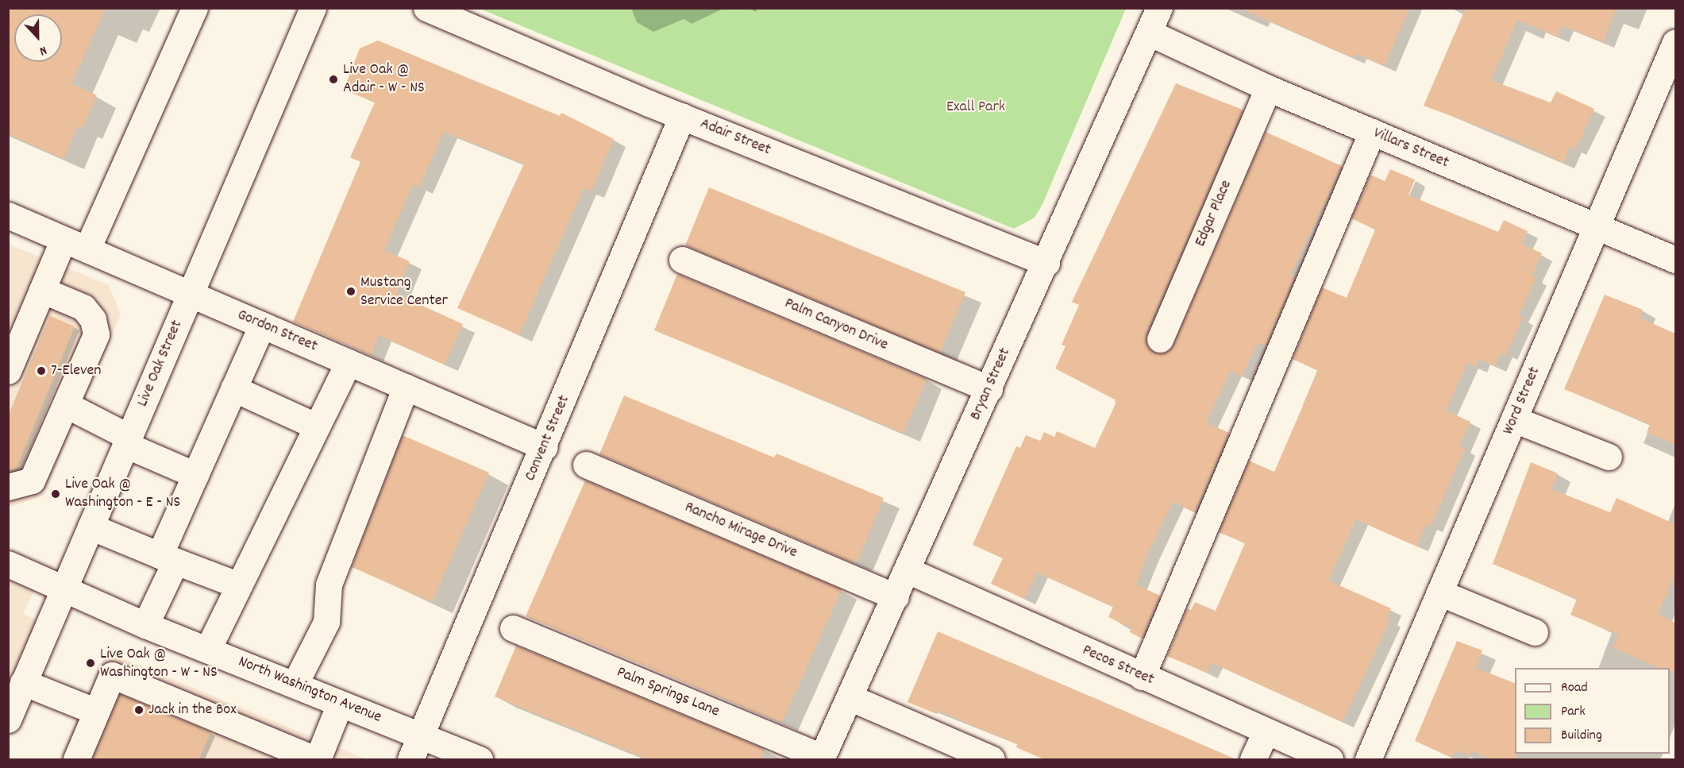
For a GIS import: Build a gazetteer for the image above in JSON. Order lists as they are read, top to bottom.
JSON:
{
  "streets": {
    "street": [
      "Adair Street",
      "Villars Street",
      "Edgar Place",
      "Palm Canyon Drive",
      "Gordon Street",
      "Live Oak Street",
      "Bryan Street",
      "Word Street",
      "Convent Street",
      "Rancho Mirage Drive",
      "Pecos Street",
      "North Washington Avenue",
      "Palm Springs Lane"
    ]
  },
  "crossings": [
    ["Adair Street", "Bryan Street"],
    ["Adair Street", "Convent Street"],
    ["Villars Street", "Edgar Place"],
    ["Villars Street", "Bryan Street"],
    ["Villars Street", "Word Street"],
    ["Palm Canyon Drive", "Bryan Street"],
    ["Gordon Street", "Live Oak Street"],
    ["Gordon Street", "Convent Street"],
    ["Live Oak Street", "North Washington Avenue"],
    ["Bryan Street", "Rancho Mirage Drive"],
    ["Bryan Street", "Pecos Street"],
    ["Bryan Street", "Palm Springs Lane"],
    ["Convent Street", "North Washington Avenue"]
  ],
  "parks": ["Exall Park"],
  "places": [
    "Live Oak @ Adair - W - NS",
    "Mustang Service Center",
    "7-Eleven",
    "Live Oak @ Washington - E - NS",
    "Live Oak @ Washington - W - NS",
    "Jack in the Box"
  ],
  "legend": ["Road", "Park", "Building"],
  "north": "bottom"
}
